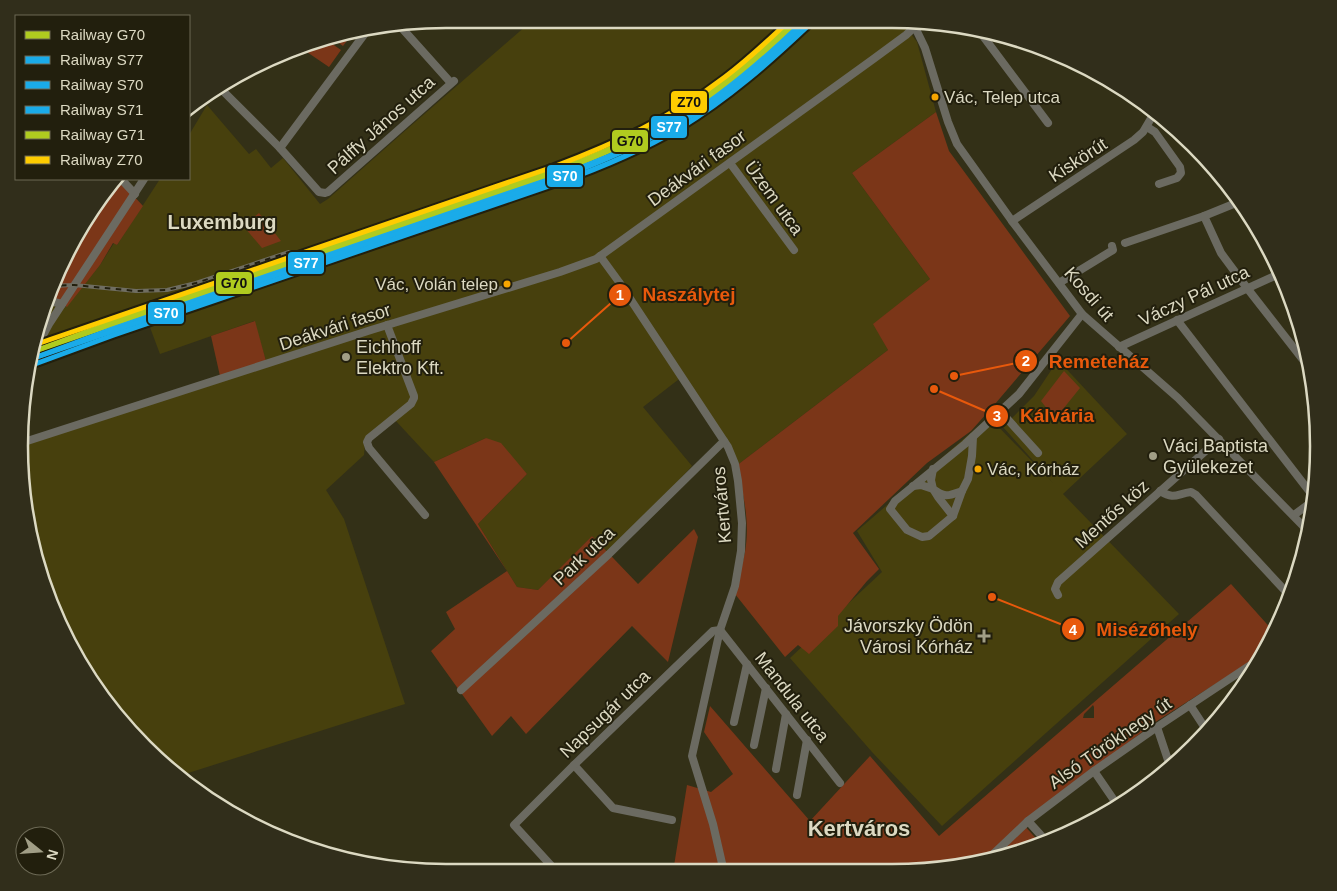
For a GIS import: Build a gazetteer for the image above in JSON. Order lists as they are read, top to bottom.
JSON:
{
  "streets": {
    "street": [
      "Pálffy János utca",
      "Kiskörút",
      "Deákvári fasor",
      "Üzem utca",
      "Kosdi út",
      "Váczy Pál utca",
      "Kertváros",
      "Mentős köz",
      "Park utca",
      "Mandula utca",
      "Napsugár utca",
      "Alsó Törökhegy út"
    ]
  },
  "crossings": [
    ["Kiskörút", "Kosdi út"],
    ["Deákvári fasor", "Üzem utca"],
    ["Deákvári fasor", "Kertváros"],
    ["Kosdi út", "Váczy Pál utca"],
    ["Kosdi út", "Mentős köz"],
    ["Kertváros", "Park utca"],
    ["Kertváros", "Mandula utca"],
    ["Kertváros", "Napsugár utca"],
    ["Mandula utca", "Napsugár utca"]
  ],
  "districts": ["Luxemburg", "Kertváros"],
  "places": {
    "other": [
      "Vác, Telep utca",
      "Vác, Volán telep",
      "Naszálytej",
      "Eichhoff Elektro Kft.",
      "Remeteház",
      "Kálvária",
      "Váci Baptista Gyülekezet",
      "Vác, Kórház",
      "Misézőhely"
    ],
    "health": ["Jávorszky Ödön Városi Kórház"]
  },
  "lines": [
    "rail line G70",
    "rail line S77",
    "rail line S70",
    "rail line S71",
    "rail line G71",
    "rail line Z70"
  ],
  "legend": [
    "Railway G70",
    "Railway S77",
    "Railway S70",
    "Railway S71",
    "Railway G71",
    "Railway Z70"
  ],
  "north": "right"
}
